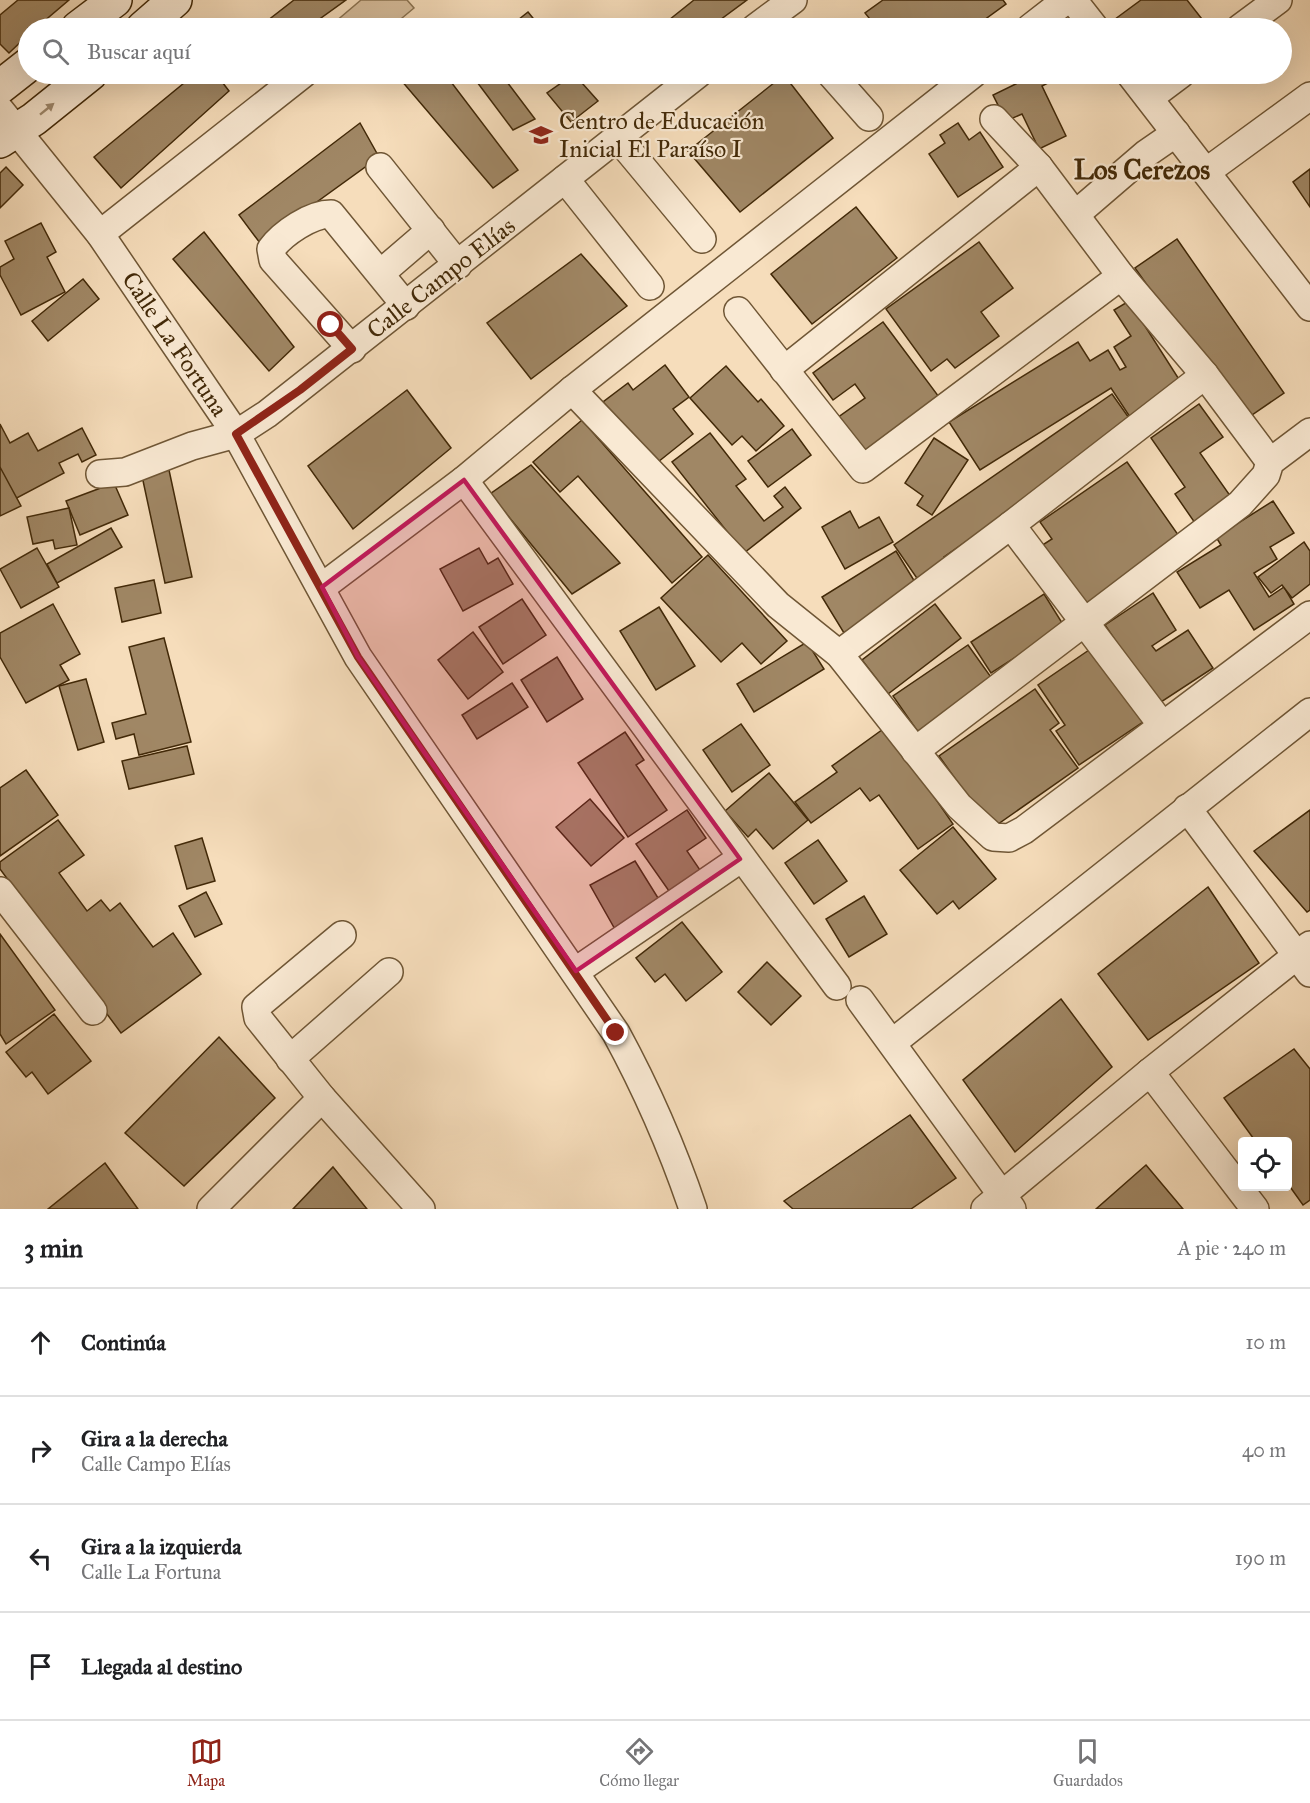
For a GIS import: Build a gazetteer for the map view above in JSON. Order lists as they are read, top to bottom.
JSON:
{
  "streets": {
    "street": ["Calle Campo Elías", "Calle La Fortuna"]
  },
  "crossings": [
    ["Calle Campo Elías", "Calle La Fortuna"]
  ],
  "districts": ["Los Cerezos"],
  "places": {
    "school or university": ["Centro de Educación Inicial El Paraíso I"]
  },
  "page": {
    "search": "Buscar aquí",
    "heading": ["3 min", "A pie · 240 m"],
    "list": [
      ["Continúa", "10 m"],
      ["Gira a la derecha", "Calle Campo Elías", "40 m"],
      ["Gira a la izquierda", "Calle La Fortuna", "190 m"],
      "Llegada al destino"
    ],
    "nav": ["Mapa", "Cómo llegar", "Guardados"]
  }
}
